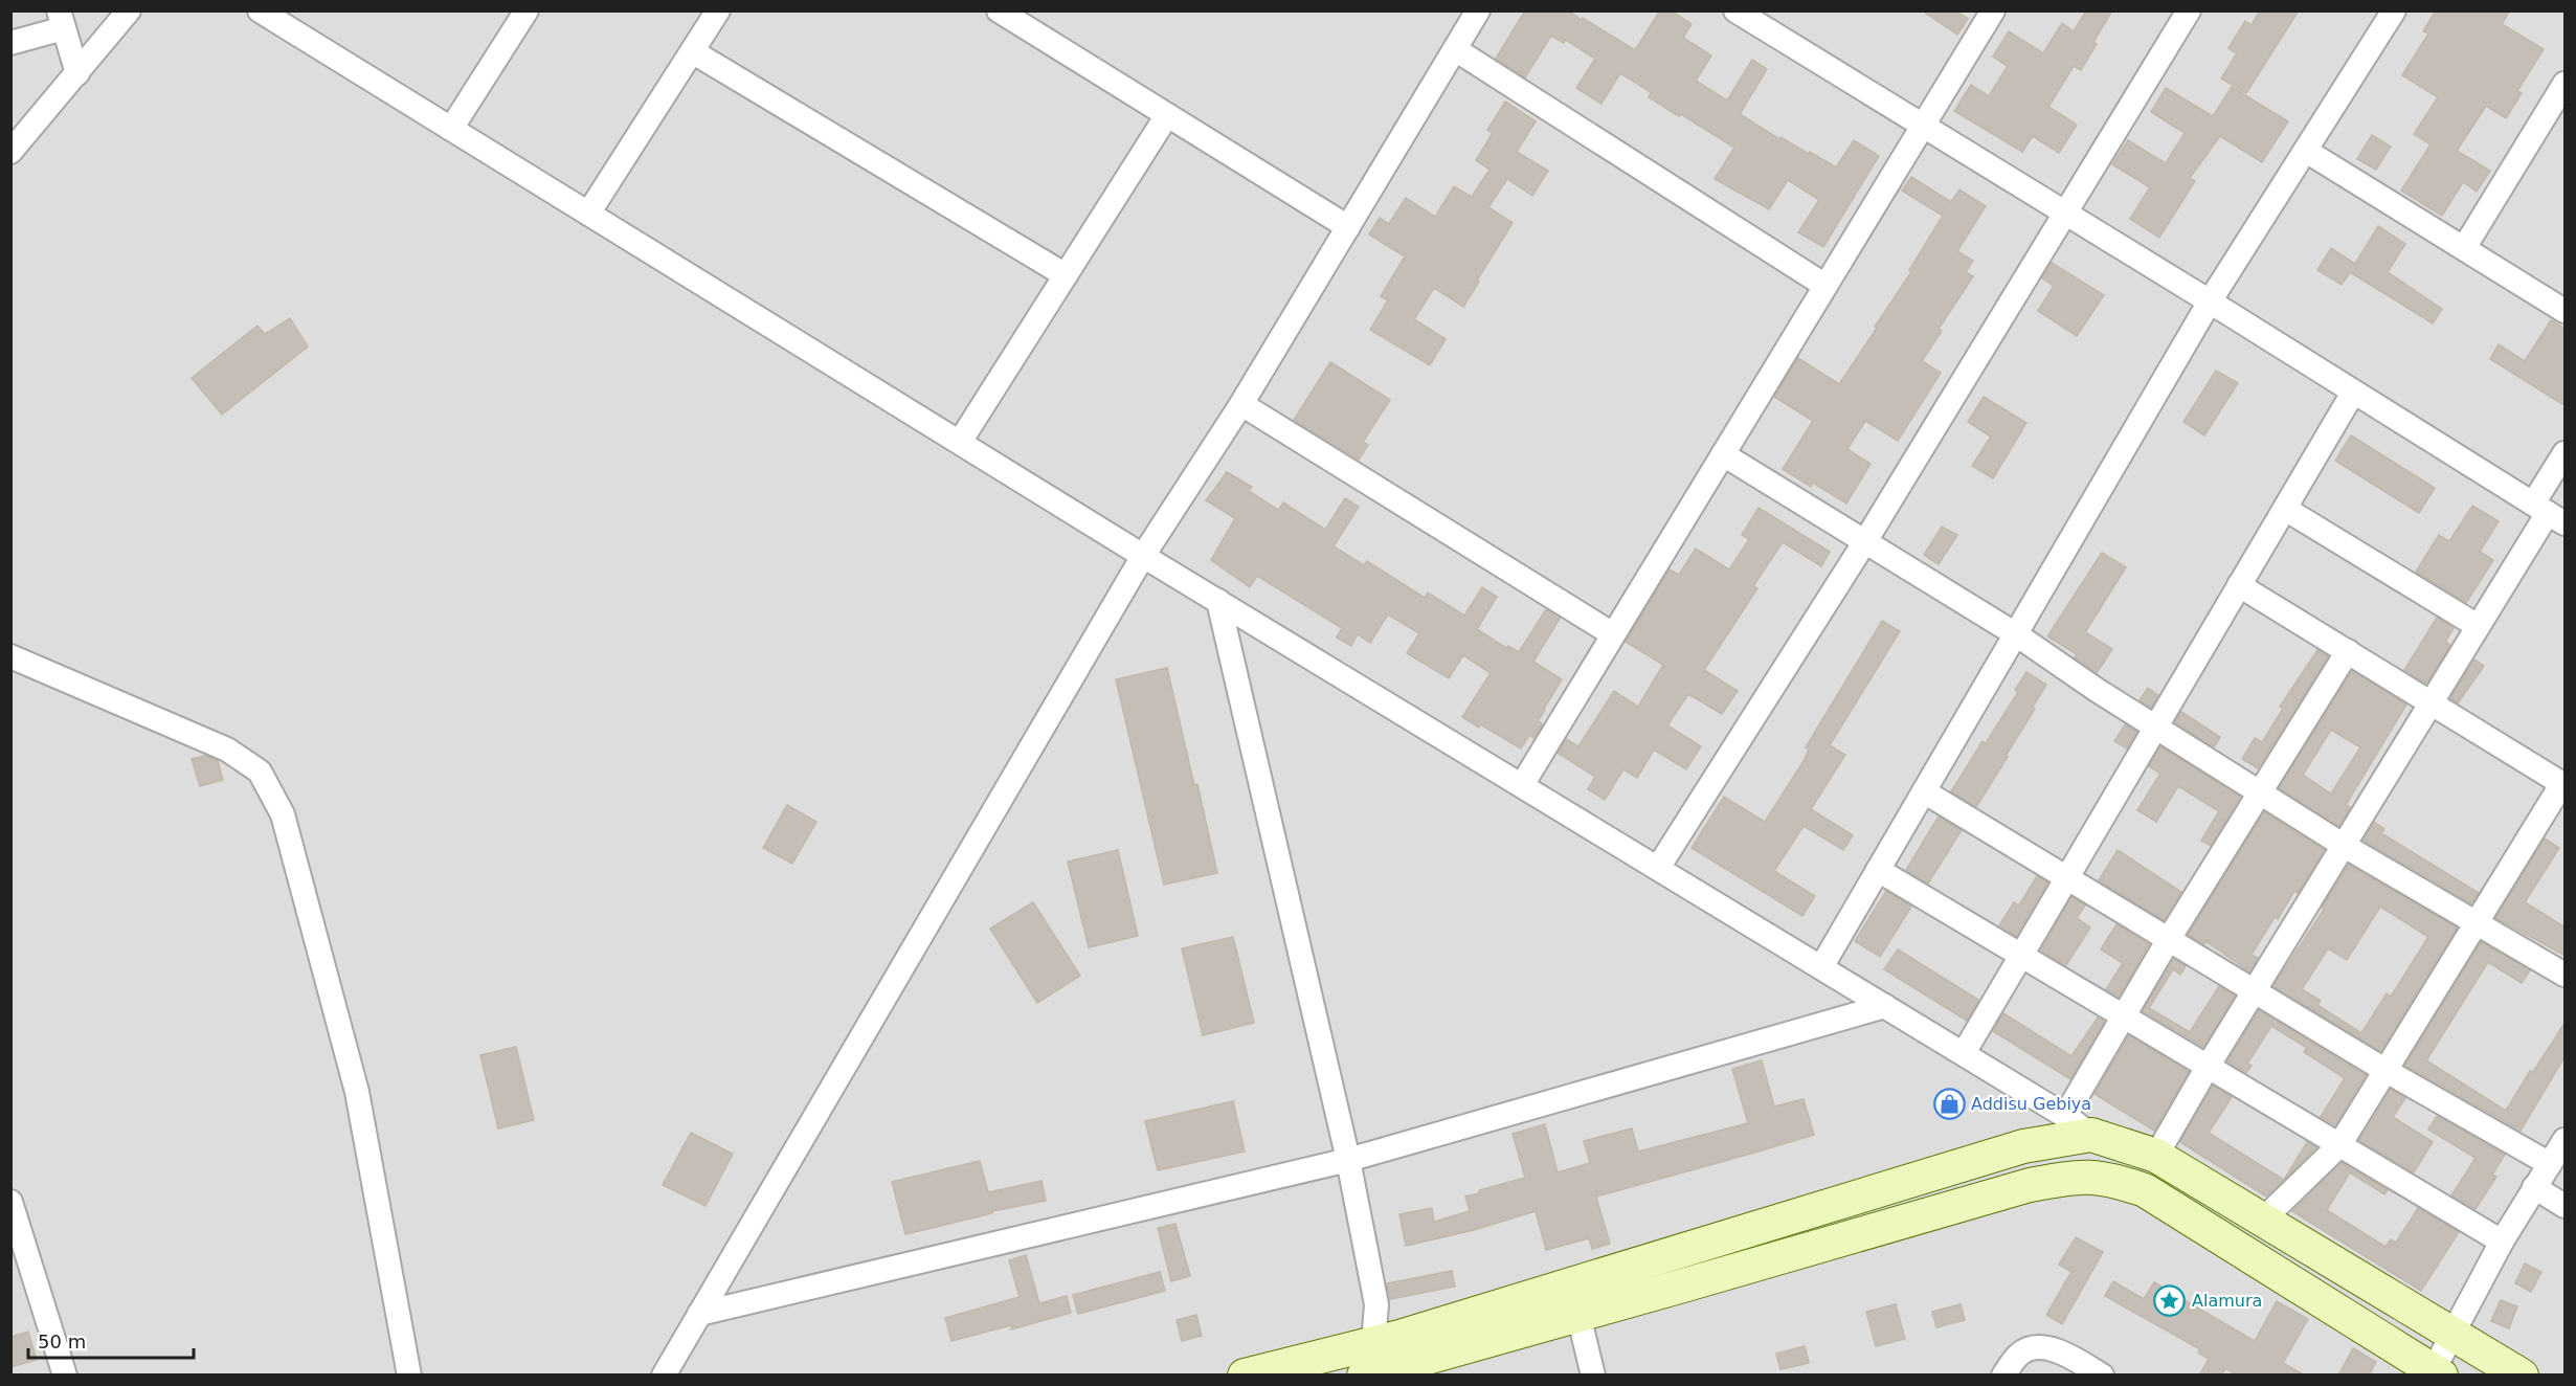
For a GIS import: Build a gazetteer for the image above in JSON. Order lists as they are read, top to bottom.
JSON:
{
  "places": {
    "shop": ["Addisu Gebiya"],
    "place": ["Alamura"]
  },
  "scale_bar": "50 m"
}
